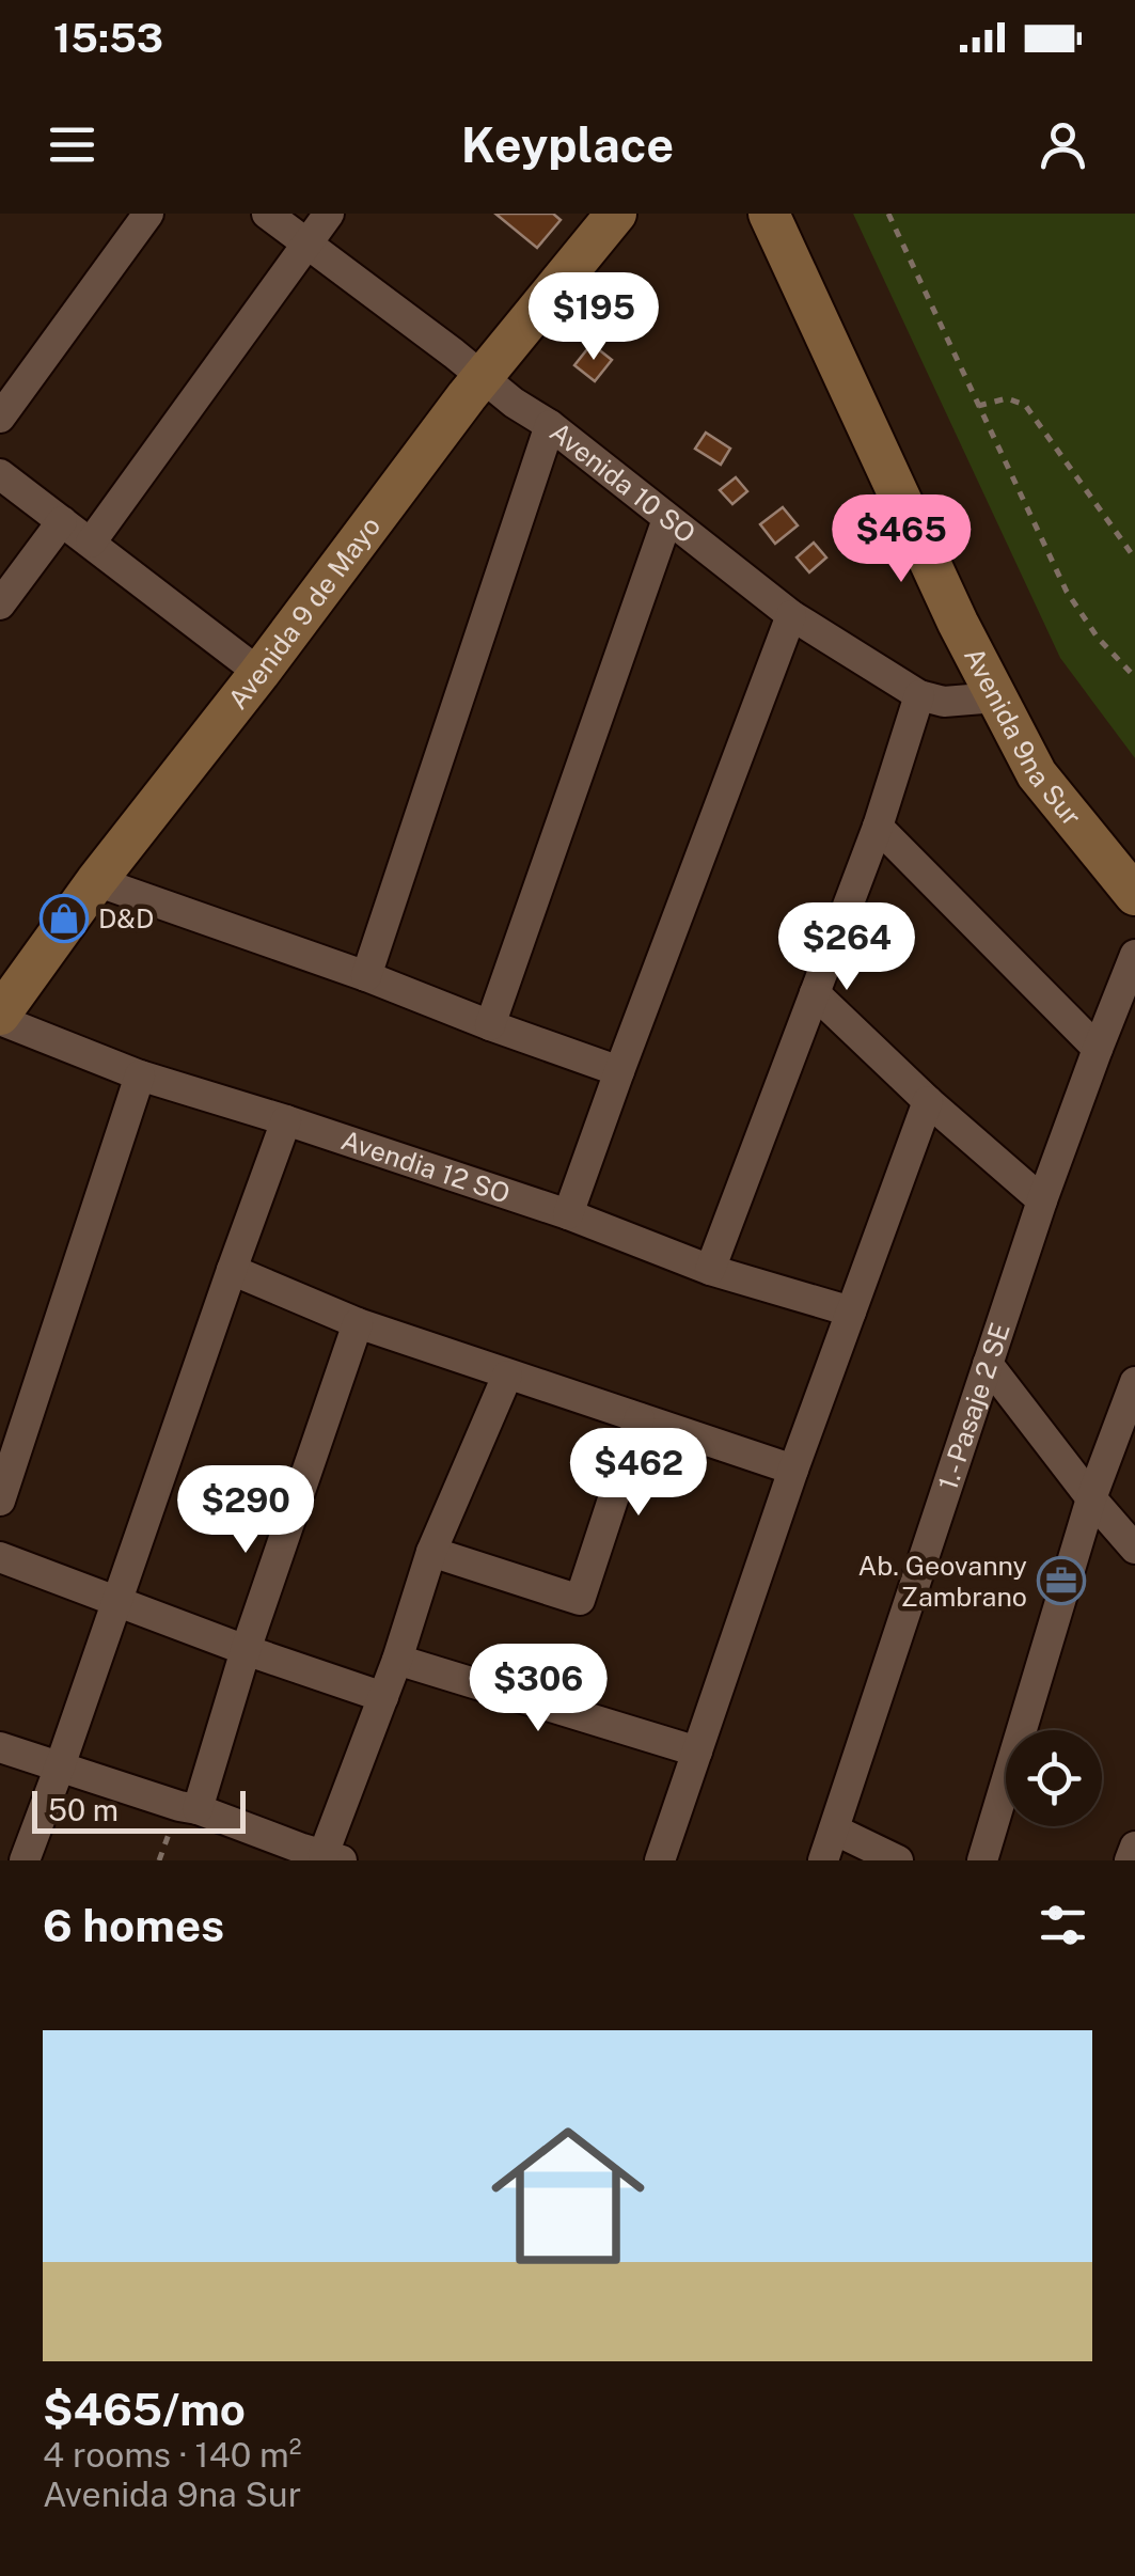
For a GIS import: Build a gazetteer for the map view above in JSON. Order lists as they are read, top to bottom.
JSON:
{
  "streets": {
    "street": [
      "Avenida 10 SO",
      "Avenida 9 de Mayo",
      "Avenida 9na Sur",
      "Avendia 12 SO",
      "1.- Pasaje 2 SE"
    ]
  },
  "crossings": [
    ["Avenida 10 SO", "Avenida 9 de Mayo"],
    ["Avenida 10 SO", "Avenida 9na Sur"],
    ["Avenida 9 de Mayo", "Avendia 12 SO"]
  ],
  "places": {
    "shop": ["D&D"],
    "office": ["Ab. Geovanny Zambrano"]
  },
  "scale_bar": "50 m",
  "page": {
    "status": "15:53",
    "header": "Keyplace",
    "price": [
      "$195",
      "$465",
      "$264",
      "$462",
      "$290",
      "$306"
    ],
    "scale": "50 m",
    "heading": "6 homes",
    "list": [
      {
        "name": "$465/mo",
        "note": "4 rooms · 140 m² · Avenida 9na Sur"
      }
    ]
  }
}
